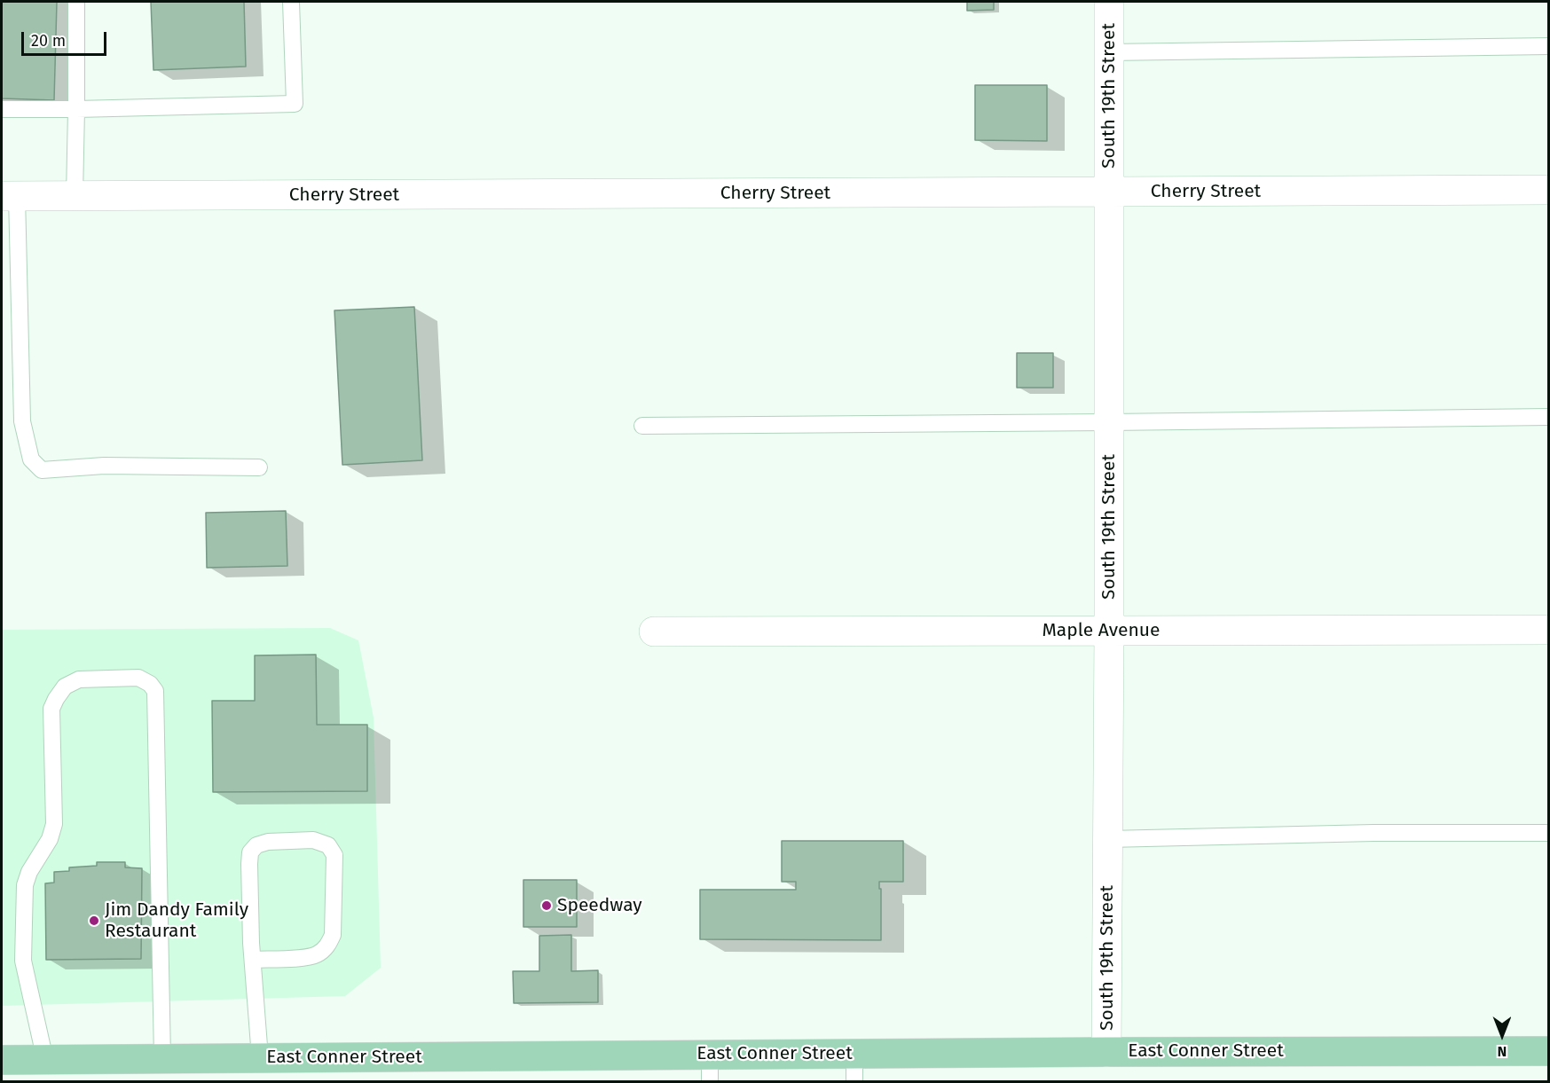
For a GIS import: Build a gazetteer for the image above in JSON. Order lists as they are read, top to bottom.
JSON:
{
  "streets": {
    "main road": ["East Conner Street"],
    "street": ["South 19th Street", "Cherry Street", "Maple Avenue"]
  },
  "crossings": [
    ["South 19th Street", "Cherry Street"],
    ["South 19th Street", "Maple Avenue"],
    ["South 19th Street", "East Conner Street"]
  ],
  "places": ["Speedway", "Jim Dandy Family Restaurant"],
  "scale_bar": "20 m",
  "north": "bottom"
}
